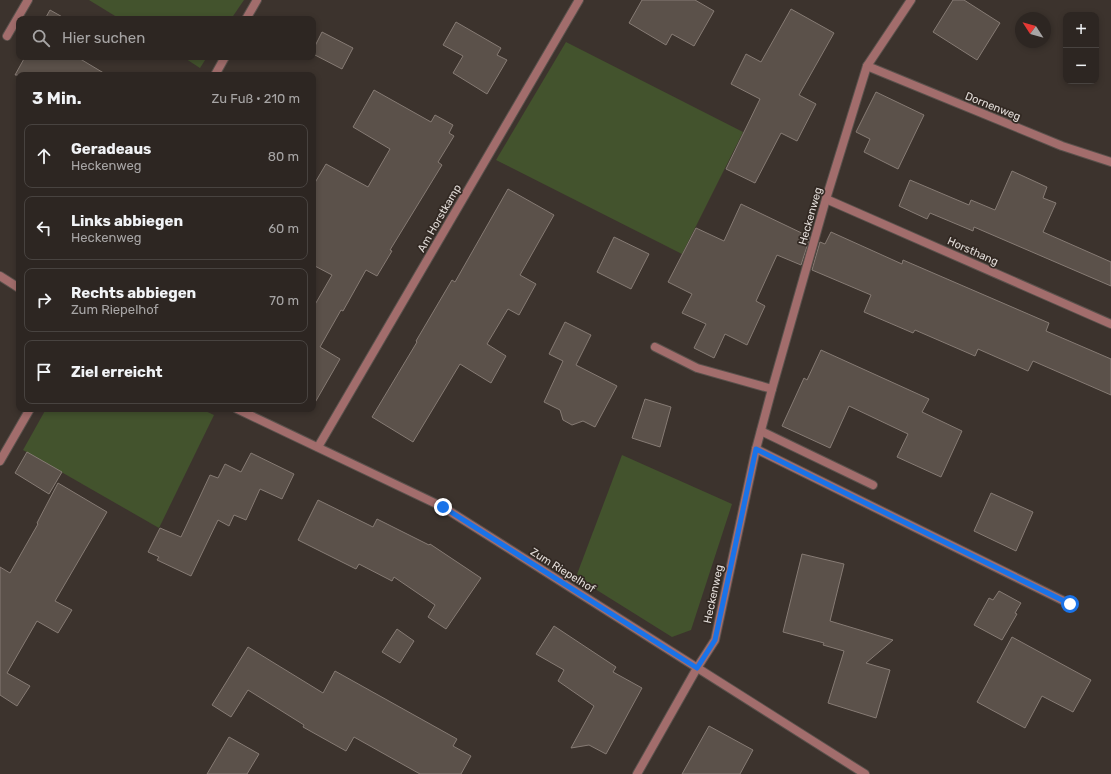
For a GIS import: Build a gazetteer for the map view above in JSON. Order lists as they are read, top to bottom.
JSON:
{
  "streets": {
    "street": [
      "Dornenweg",
      "Heckenweg",
      "Am Horstkamp",
      "Horsthang",
      "Zum Riepelhof"
    ]
  },
  "crossings": [
    ["Dornenweg", "Heckenweg"],
    ["Heckenweg", "Horsthang"],
    ["Heckenweg", "Zum Riepelhof"],
    ["Am Horstkamp", "Zum Riepelhof"]
  ],
  "north": "top left",
  "page": {
    "map_buttons": ["+", "−"],
    "search": "Hier suchen",
    "heading": ["3 Min.", "Zu Fuß · 210 m"],
    "list": [
      ["Geradeaus", "Heckenweg", "80 m"],
      ["Links abbiegen", "Heckenweg", "60 m"],
      ["Rechts abbiegen", "Zum Riepelhof", "70 m"],
      "Ziel erreicht"
    ]
  }
}
